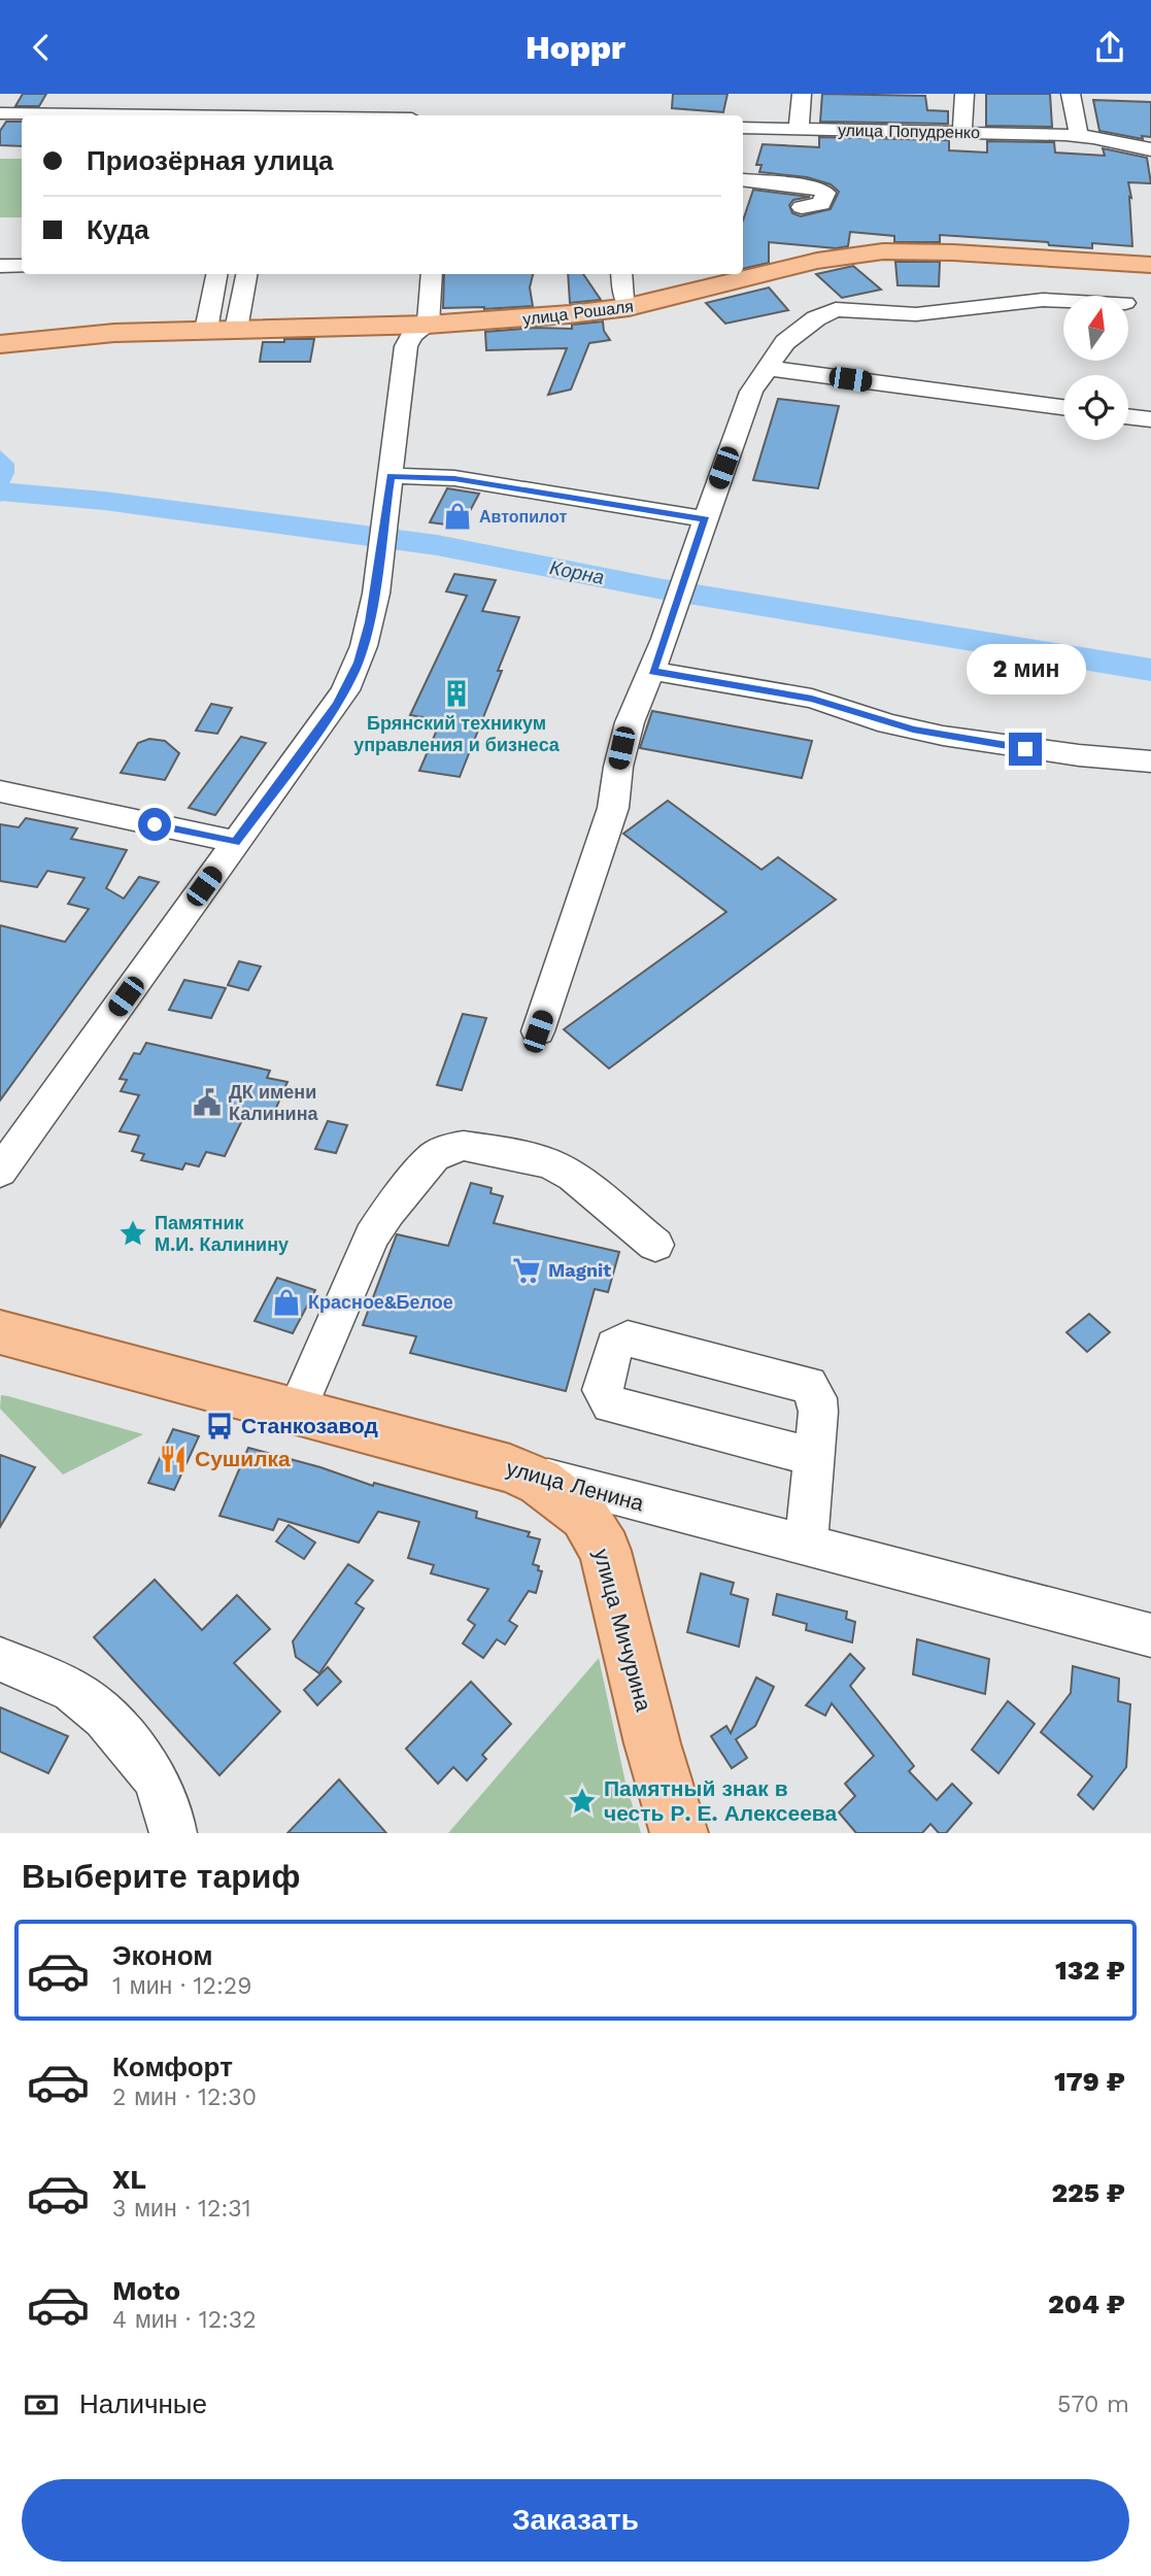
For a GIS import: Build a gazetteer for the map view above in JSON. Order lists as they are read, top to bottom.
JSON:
{
  "streets": {
    "main road": ["улица Рошаля", "улица Ленина", "улица Мичурина"],
    "street": ["улица Попудренко"]
  },
  "crossings": [
    ["улица Ленина", "улица Мичурина"]
  ],
  "water": ["Корна"],
  "places": {
    "shop": ["Автопилот", "Красное&Белое"],
    "building": ["Брянский техникум управления и бизнеса"],
    "public building": ["ДК имени Калинина"],
    "place": ["Памятник М.И. Калинину", "Памятный знак в честь Р. Е. Алексеева"],
    "supermarket": ["Magnit"],
    "bus stop": ["Станкозавод"],
    "restaurant": ["Сушилка"]
  },
  "north": "top",
  "page": {
    "header": "Hoppr",
    "banner": ["Приозёрная улица", "Куда"],
    "bubble": "2 мин",
    "heading": "Выберите тариф",
    "list": [
      {
        "name": "Эконом",
        "note": "1 мин · 12:29",
        "value": "132 ₽"
      },
      {
        "name": "Комфорт",
        "note": "2 мин · 12:30",
        "value": "179 ₽"
      },
      {
        "name": "XL",
        "note": "3 мин · 12:31",
        "value": "225 ₽"
      },
      {
        "name": "Moto",
        "note": "4 мин · 12:32",
        "value": "204 ₽"
      }
    ],
    "pay": ["Наличные", "570 m"],
    "buttons": "Заказать"
  }
}
